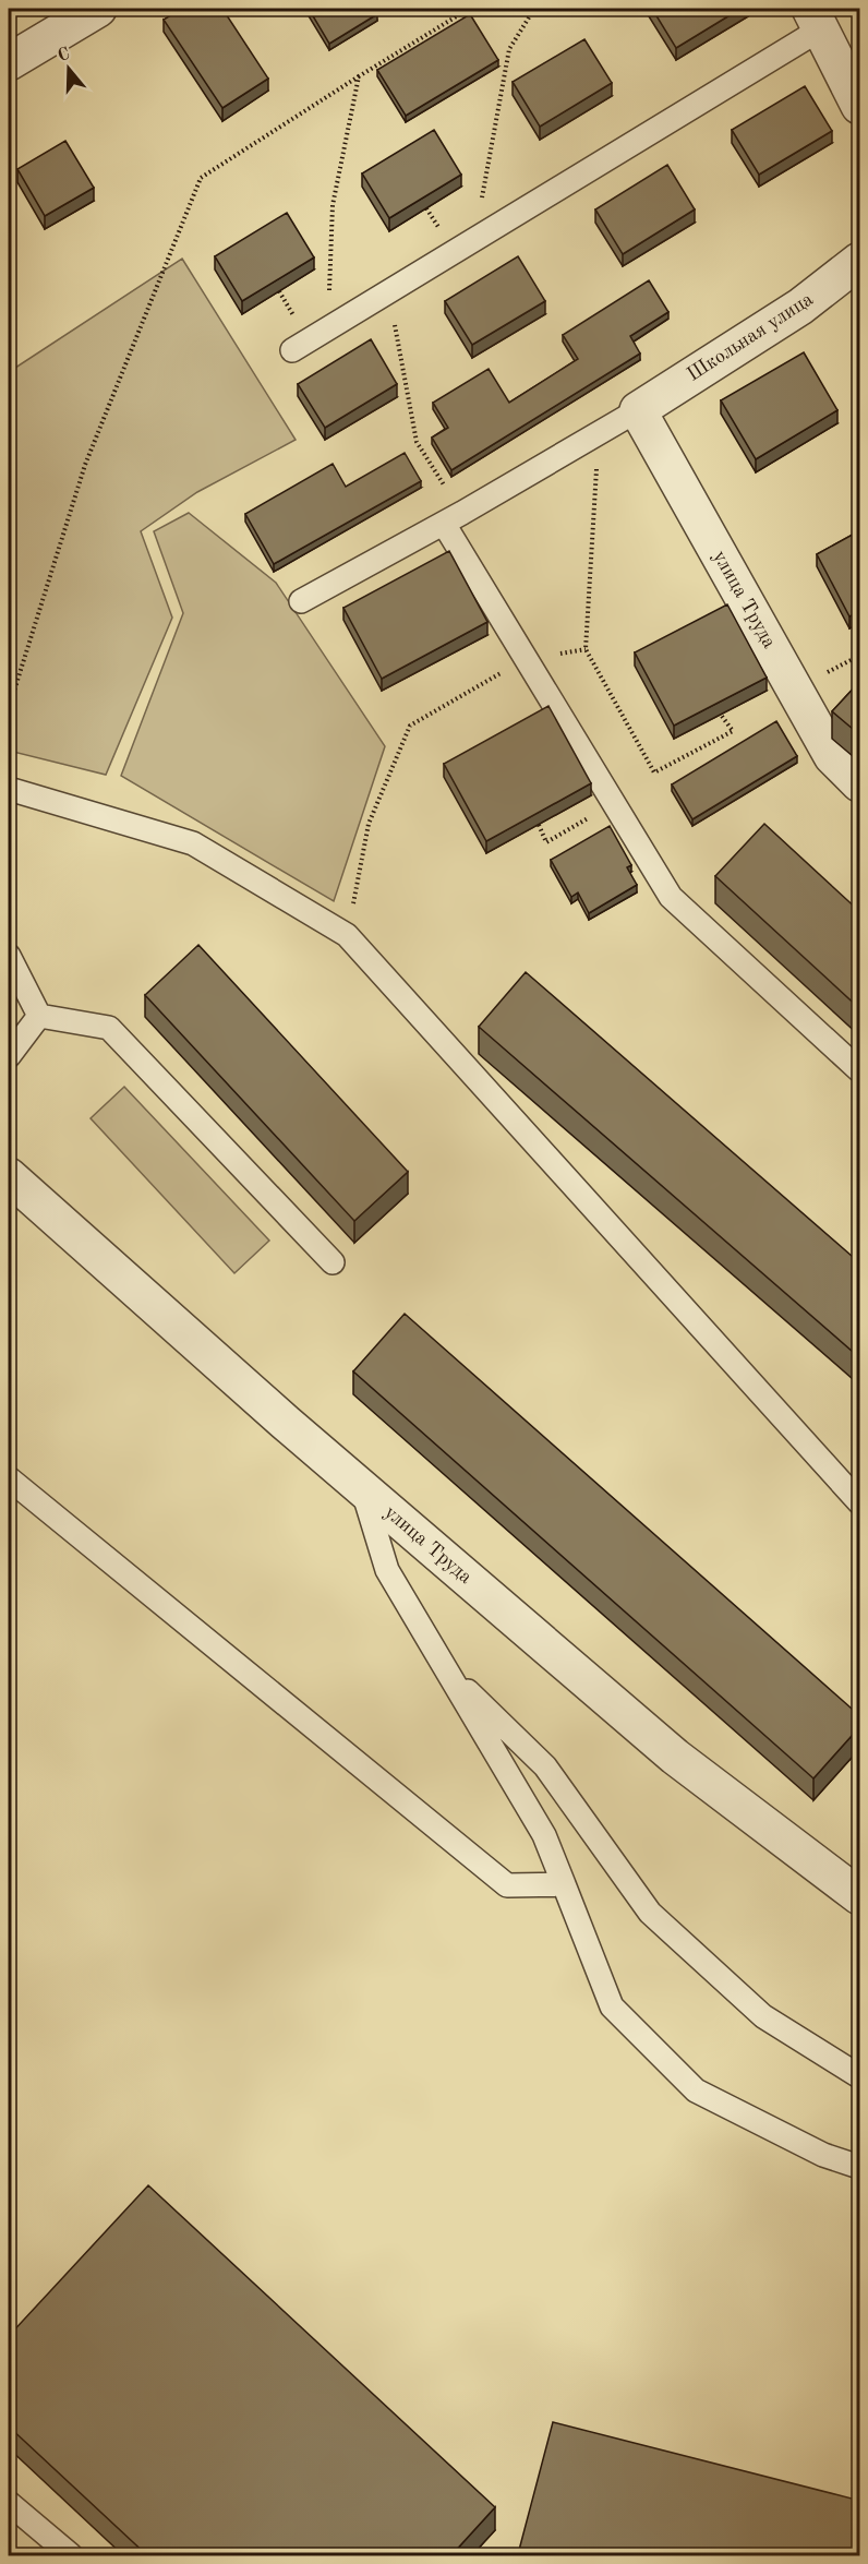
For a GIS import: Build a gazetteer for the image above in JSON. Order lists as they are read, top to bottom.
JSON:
{
  "streets": {
    "street": ["Школьная улица", "улица Труда"]
  },
  "crossings": [
    ["Школьная улица", "улица Труда"]
  ],
  "north": "top"
}
